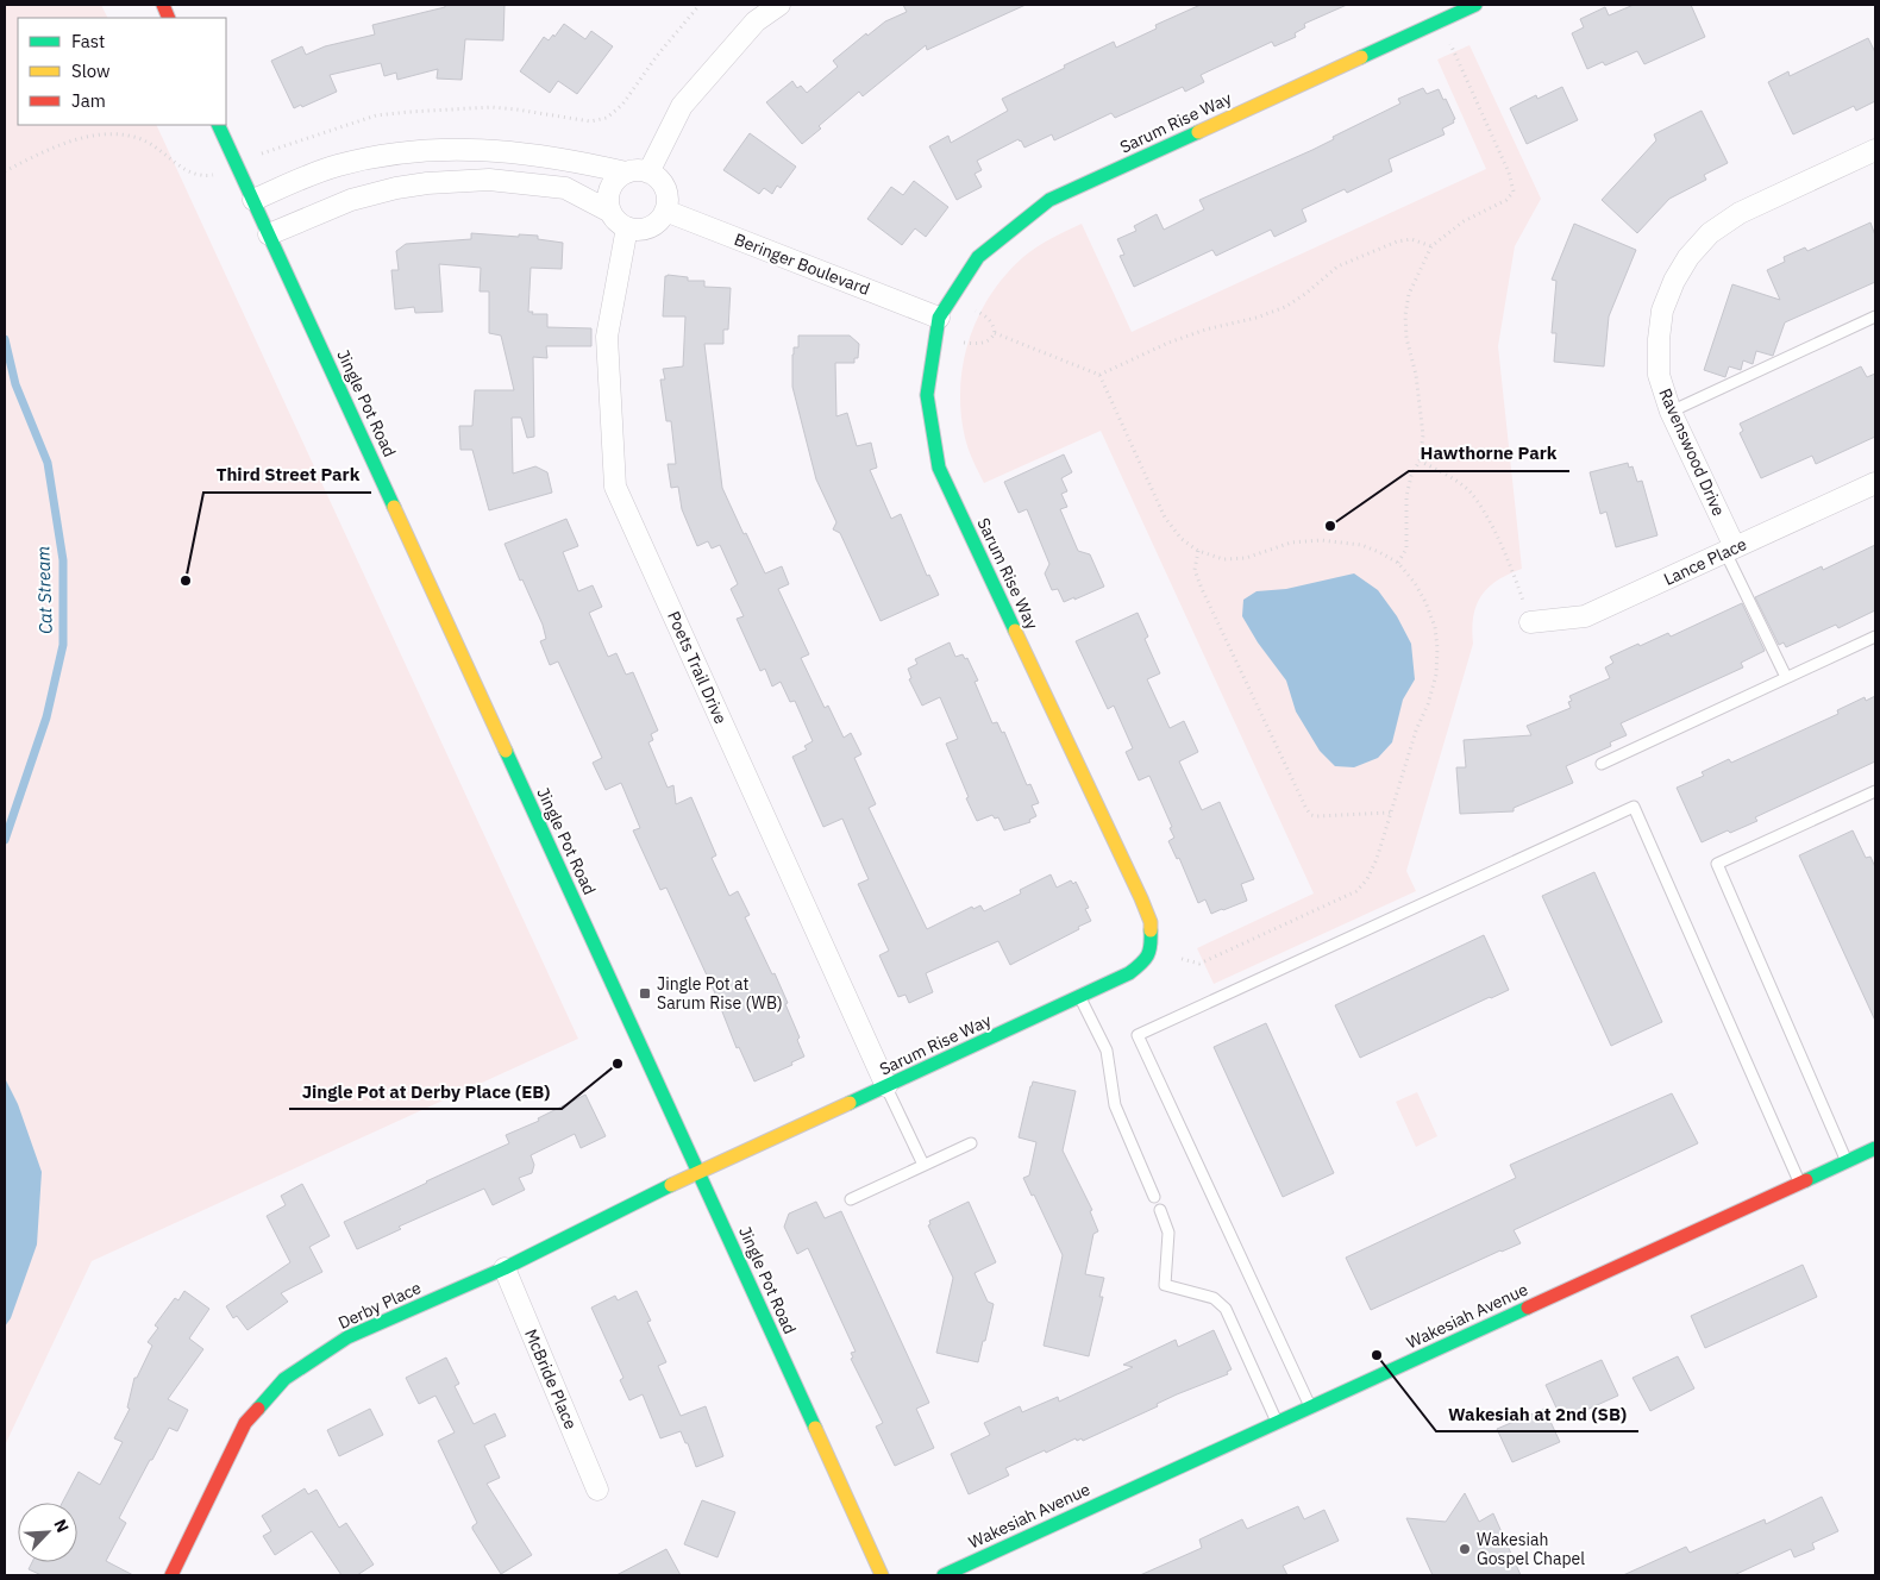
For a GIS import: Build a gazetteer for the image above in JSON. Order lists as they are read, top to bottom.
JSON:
{
  "streets": {
    "street": [
      "Sarum Rise Way",
      "Beringer Boulevard",
      "Jingle Pot Road",
      "Ravenswood Drive",
      "Lance Place",
      "Poets Trail Drive",
      "Derby Place",
      "Wakesiah Avenue",
      "McBride Place"
    ]
  },
  "crossings": [
    ["Sarum Rise Way", "Beringer Boulevard"],
    ["Sarum Rise Way", "Jingle Pot Road"],
    ["Sarum Rise Way", "Poets Trail Drive"],
    ["Sarum Rise Way", "Derby Place"],
    ["Beringer Boulevard", "Poets Trail Drive"],
    ["Jingle Pot Road", "Derby Place"],
    ["Ravenswood Drive", "Lance Place"],
    ["Derby Place", "McBride Place"]
  ],
  "water": ["Cat Stream"],
  "places": {
    "other": [
      "Hawthorne Park",
      "Third Street Park",
      "Jingle Pot at Derby Place (EB)",
      "Wakesiah at 2nd (SB)",
      "Wakesiah Gospel Chapel"
    ],
    "transit": ["Jingle Pot at Sarum Rise (WB)"]
  },
  "legend": ["Fast", "Slow", "Jam"],
  "north": "top right"
}
